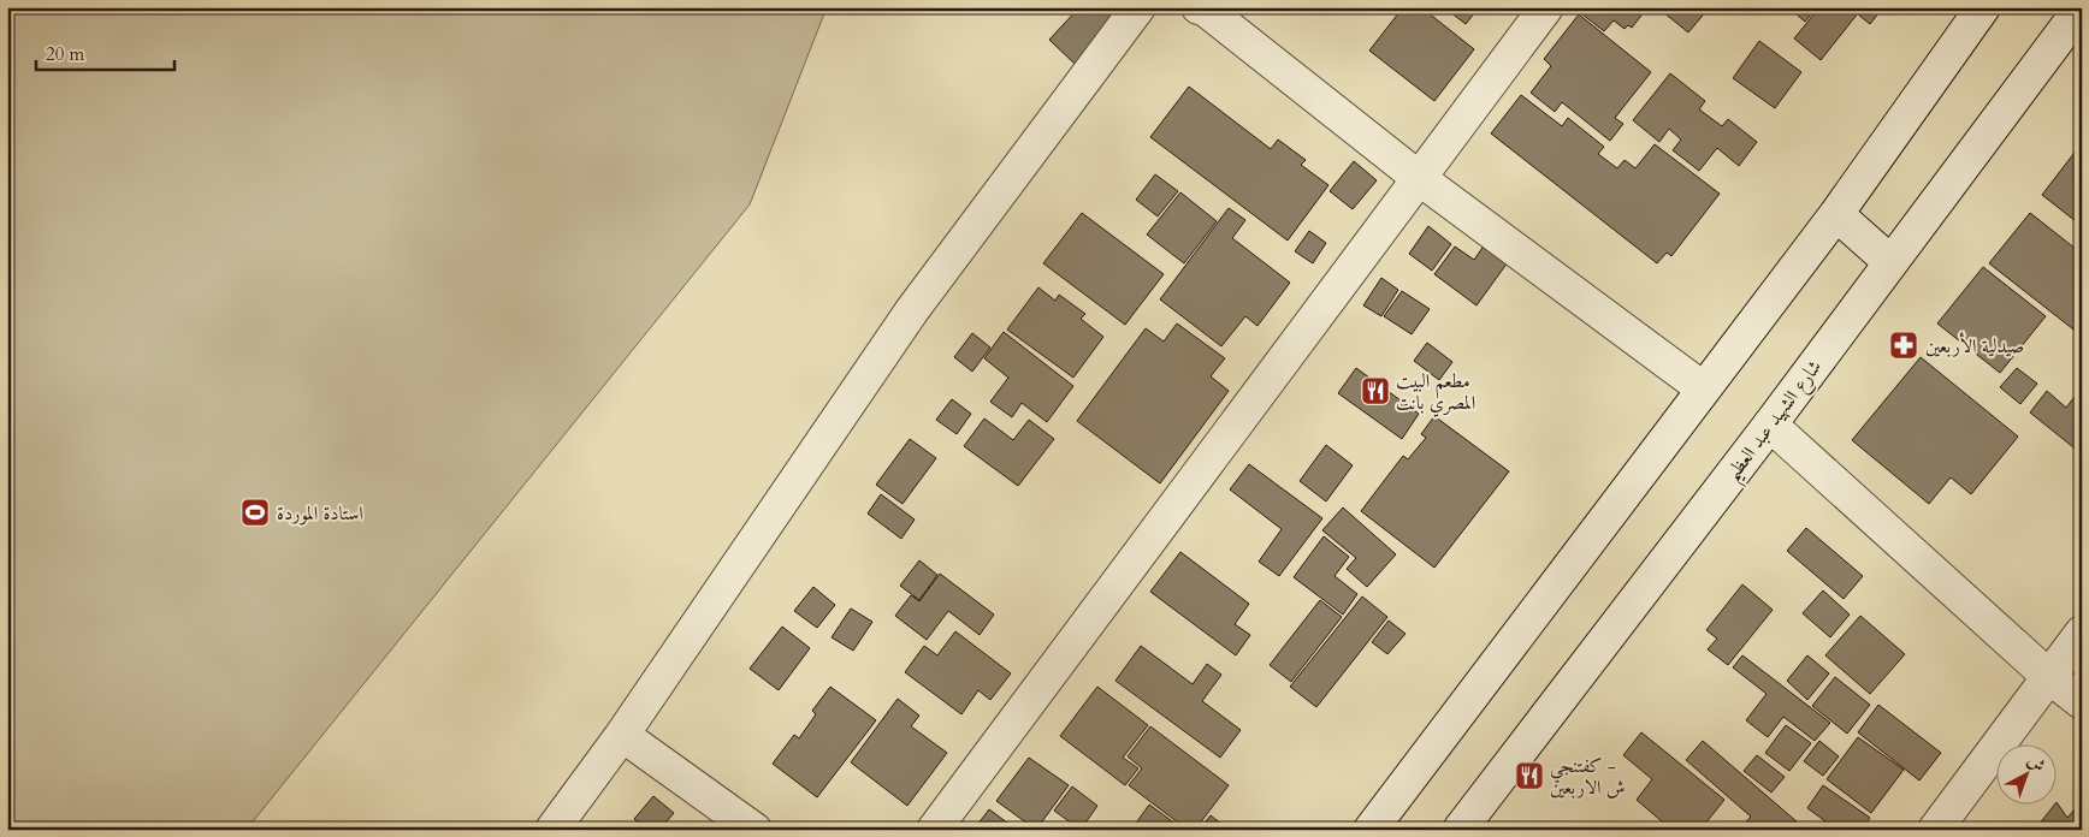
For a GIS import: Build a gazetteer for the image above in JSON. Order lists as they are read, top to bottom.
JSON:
{
  "streets": {
    "street": ["شارع الشهيد عبد العظيم"]
  },
  "places": {
    "pharmacy": ["صيدلية الأربعين"],
    "restaurant": ["مطعم البيت المصري بانت", "كفتنجي - ش الاربعين"],
    "sports": ["استادة الموردة"]
  },
  "scale_bar": "20 m",
  "north": "top right"
}
